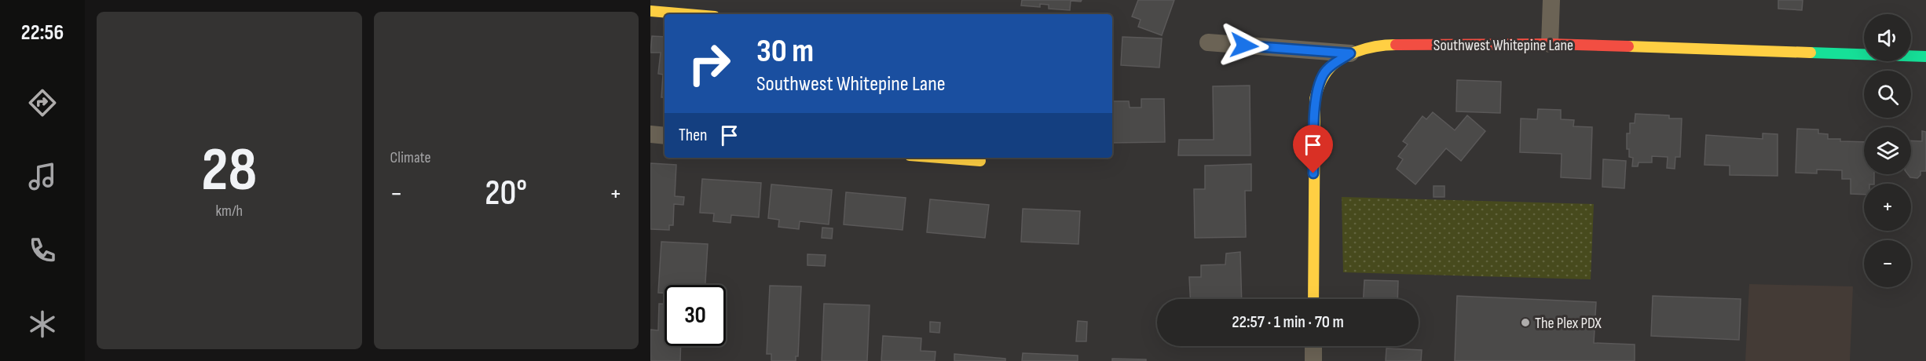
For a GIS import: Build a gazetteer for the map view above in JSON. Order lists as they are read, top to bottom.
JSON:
{
  "streets": {
    "street": ["Southwest Whitepine Lane"]
  },
  "places": ["The Plex PDX"],
  "page": {
    "tabs": "22:56",
    "tile": [
      ["28", "km/h"],
      "Climate"
    ],
    "map_buttons": ["+", "−"],
    "turn": ["30 m", "Southwest Whitepine Lane"],
    "then": "Then",
    "heat": ["−", "20°", "+"],
    "limit": "30",
    "trip": "22:57 · 1 min · 70 m"
  }
}
